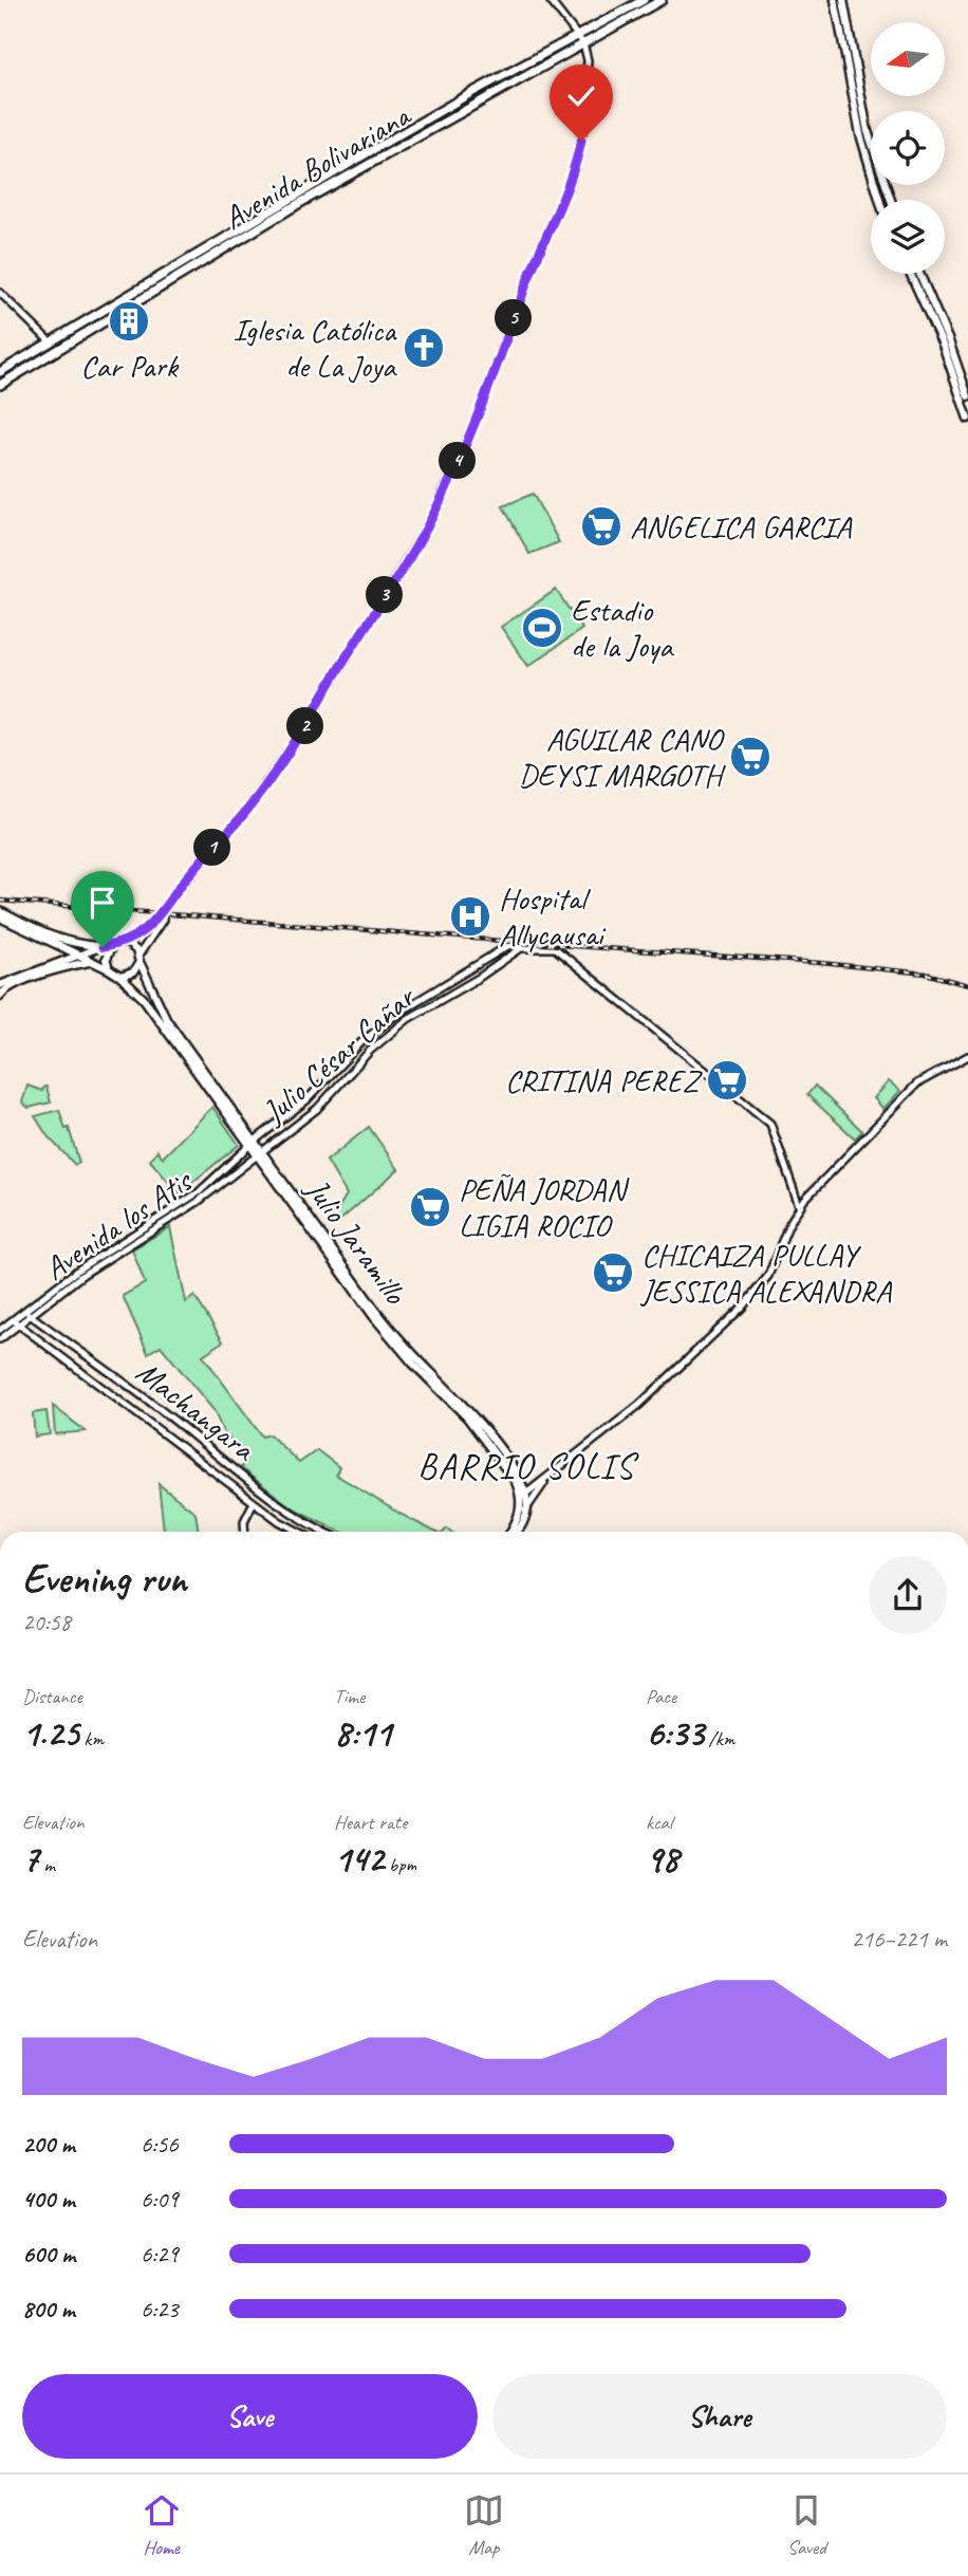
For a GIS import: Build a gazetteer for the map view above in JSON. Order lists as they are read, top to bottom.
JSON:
{
  "streets": {
    "highway": ["Avenida Bolivariana"],
    "main road": ["Julio Jaramillo"],
    "street": ["Julio César Cañar", "Avenida los Atis", "Machangara"]
  },
  "crossings": [
    ["Julio César Cañar", "Avenida los Atis"],
    ["Julio César Cañar", "Julio Jaramillo"],
    ["Avenida los Atis", "Julio Jaramillo"],
    ["Avenida los Atis", "Machangara"]
  ],
  "districts": ["BARRIO SOLIS"],
  "places": {
    "building": ["Car Park"],
    "church": ["Iglesia Católica de La Joya"],
    "supermarket": [
      "ANGELICA GARCIA",
      "AGUILAR CANO DEYSI MARGOTH",
      "CRITINA PEREZ",
      "PEÑA JORDAN LIGIA ROCIO",
      "CHICAIZA PULLAY JESSICA ALEXANDRA"
    ],
    "sports": ["Estadio de la Joya"],
    "hospital": ["Hospital Allycausai"]
  },
  "north": "left",
  "page": {
    "pins": [
      "5",
      "4",
      "3",
      "2",
      "1"
    ],
    "heading": ["Evening run", "20:58"],
    "stats": [
      ["Distance", "1.25 km"],
      ["Time", "8:11"],
      ["Pace", "6:33 /km"],
      ["Elevation", "7 m"],
      ["Heart rate", "142 bpm"],
      ["kcal", "98"]
    ],
    "chart": ["Elevation", "216–221 m"],
    "list": [
      {
        "name": "200 m",
        "note": "6:56"
      },
      {
        "name": "400 m",
        "note": "6:09"
      },
      {
        "name": "600 m",
        "note": "6:29"
      },
      {
        "name": "800 m",
        "note": "6:23"
      }
    ],
    "buttons": ["Save", "Share"],
    "tabs": ["Home", "Map", "Saved"]
  }
}
